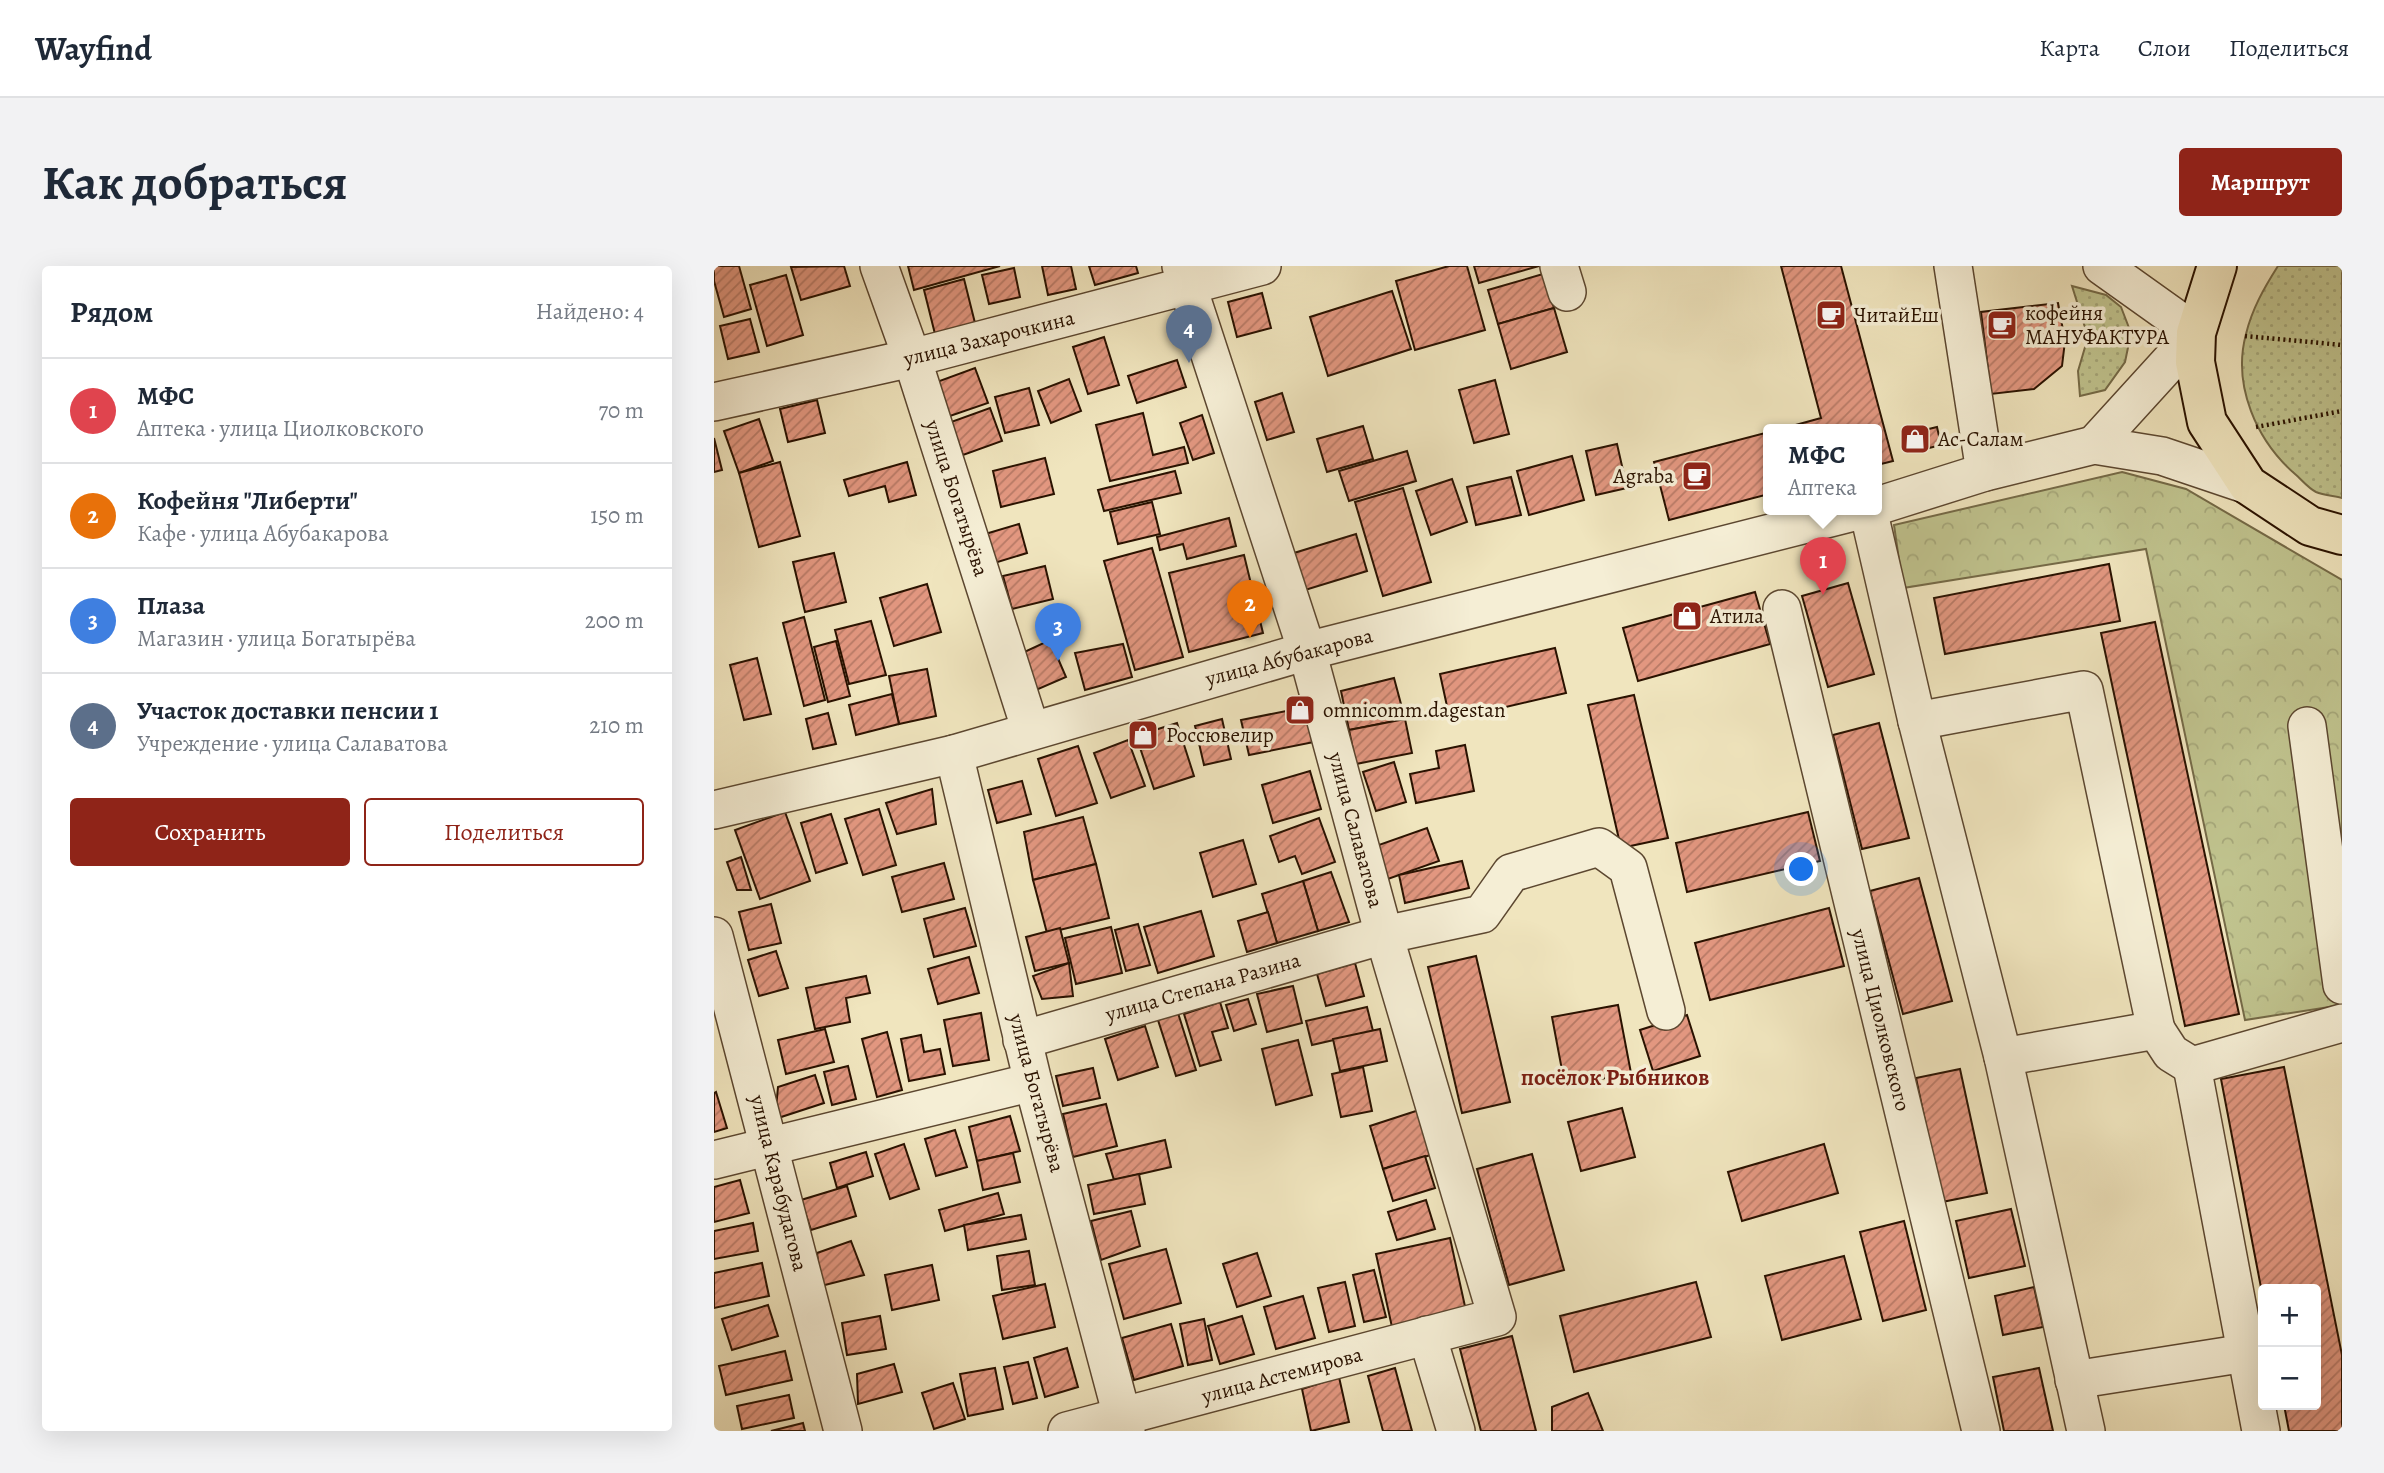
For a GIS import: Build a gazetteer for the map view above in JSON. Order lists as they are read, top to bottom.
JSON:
{
  "streets": {
    "street": [
      "улица Захарочкина",
      "улица Богатырёва",
      "улица Абубакарова",
      "улица Салаватова",
      "улица Степана Разина",
      "улица Циолковского",
      "улица Карабудагова",
      "улица Астемирова"
    ]
  },
  "crossings": [
    ["улица Захарочкина", "улица Богатырёва"],
    ["улица Захарочкина", "улица Салаватова"],
    ["улица Богатырёва", "улица Абубакарова"],
    ["улица Богатырёва", "улица Степана Разина"],
    ["улица Богатырёва", "улица Астемирова"],
    ["улица Абубакарова", "улица Салаватова"],
    ["улица Салаватова", "улица Степана Разина"],
    ["улица Салаватова", "улица Астемирова"]
  ],
  "districts": ["посёлок Рыбников"],
  "places": {
    "cafe": ["ЧитайЕш", "кофейня МАНУФАКТУРА", "Agraba"],
    "shop": [
      "Ас-Салам",
      "Атила",
      "omnicomm.dagestan",
      "Россювелир"
    ]
  },
  "page": {
    "header": "Wayfind",
    "nav": ["Карта", "Слои", "Поделиться"],
    "buttons": [
      "Маршрут",
      ["Сохранить", "Поделиться"]
    ],
    "title": "Как добраться",
    "heading": ["Рядом", "Найдено: 4"],
    "pins": [
      "4",
      "1",
      "2",
      "3"
    ],
    "list": [
      {
        "mark": "1",
        "name": "МФС",
        "note": "Аптека · улица Циолковского",
        "value": "70 m"
      },
      {
        "mark": "2",
        "name": "Кофейня \"Либерти\"",
        "note": "Кафе · улица Абубакарова",
        "value": "150 m"
      },
      {
        "mark": "3",
        "name": "Плаза",
        "note": "Магазин · улица Богатырёва",
        "value": "200 m"
      },
      {
        "mark": "4",
        "name": "Участок доставки пенсии 1",
        "note": "Учреждение · улица Салаватова",
        "value": "210 m"
      }
    ],
    "popup": ["МФС", "Аптека"],
    "map_buttons": ["+", "−"]
  }
}
